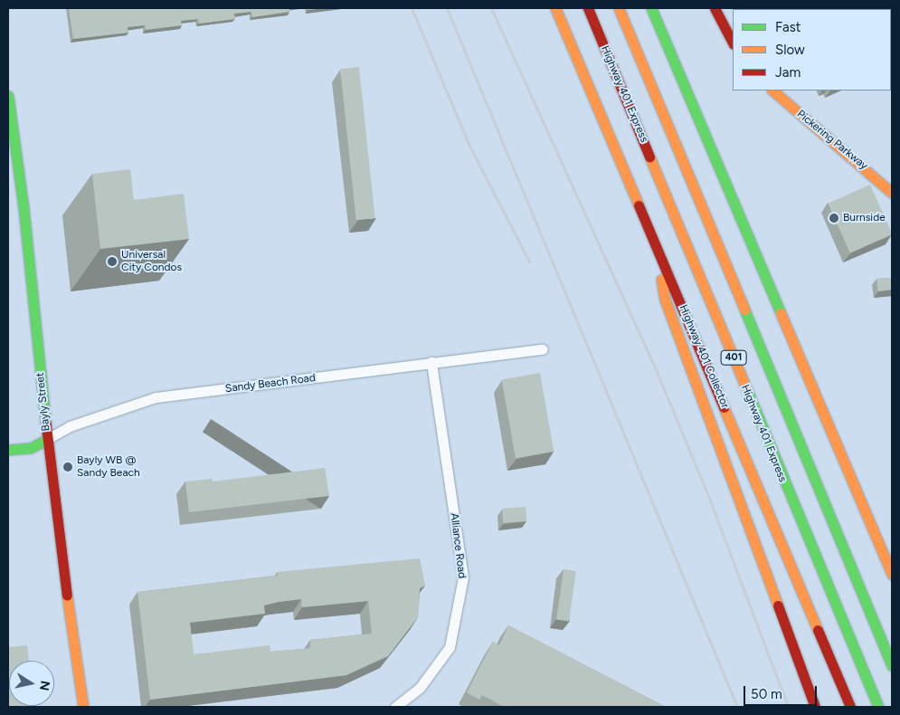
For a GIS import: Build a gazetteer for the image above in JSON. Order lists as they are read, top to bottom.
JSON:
{
  "streets": {
    "main road": [
      "Highway 401 Express",
      "Pickering Parkway",
      "Highway 401 Collector",
      "401",
      "Sandy Beach Road",
      "Bayly Street"
    ],
    "street": ["Alliance Road"]
  },
  "crossings": [
    ["Sandy Beach Road", "Bayly Street"],
    ["Sandy Beach Road", "Alliance Road"]
  ],
  "places": ["Burnside", "Universal City Condos", "Bayly WB @ Sandy Beach"],
  "legend": ["Fast", "Slow", "Jam"],
  "scale_bar": "50 m",
  "north": "right"
}
